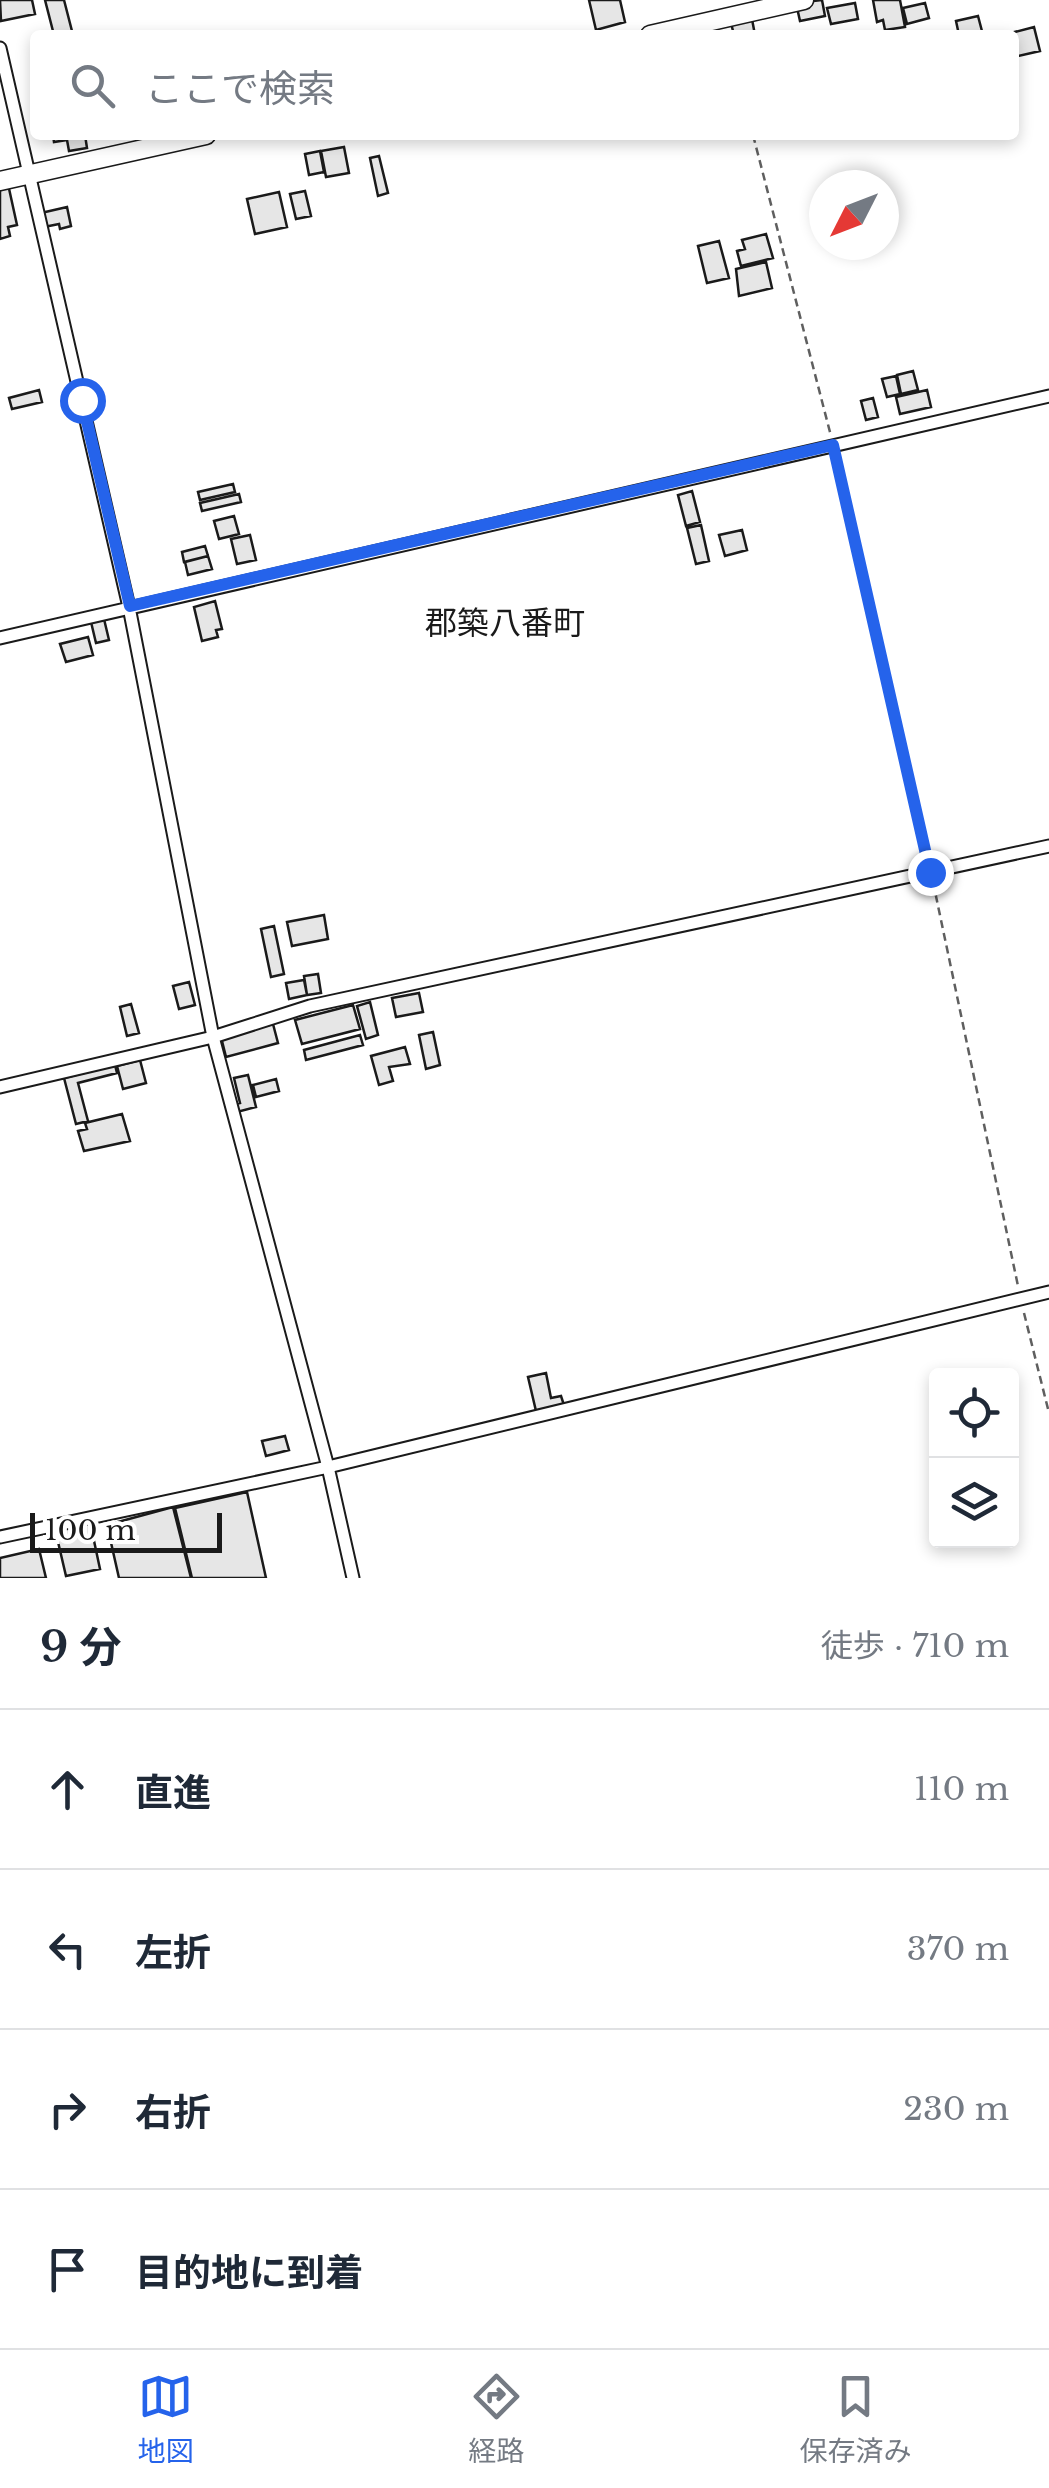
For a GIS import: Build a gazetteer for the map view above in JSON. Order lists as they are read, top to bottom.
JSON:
{
  "districts": ["郡築八番町"],
  "scale_bar": "100 m",
  "north": "bottom left",
  "page": {
    "search": "ここで検索",
    "scale": "100 m",
    "heading": ["9 分", "徒歩 · 710 m"],
    "list": [
      ["直進", "110 m"],
      ["左折", "370 m"],
      ["右折", "230 m"],
      "目的地に到着"
    ],
    "nav": ["地図", "経路", "保存済み"]
  }
}
